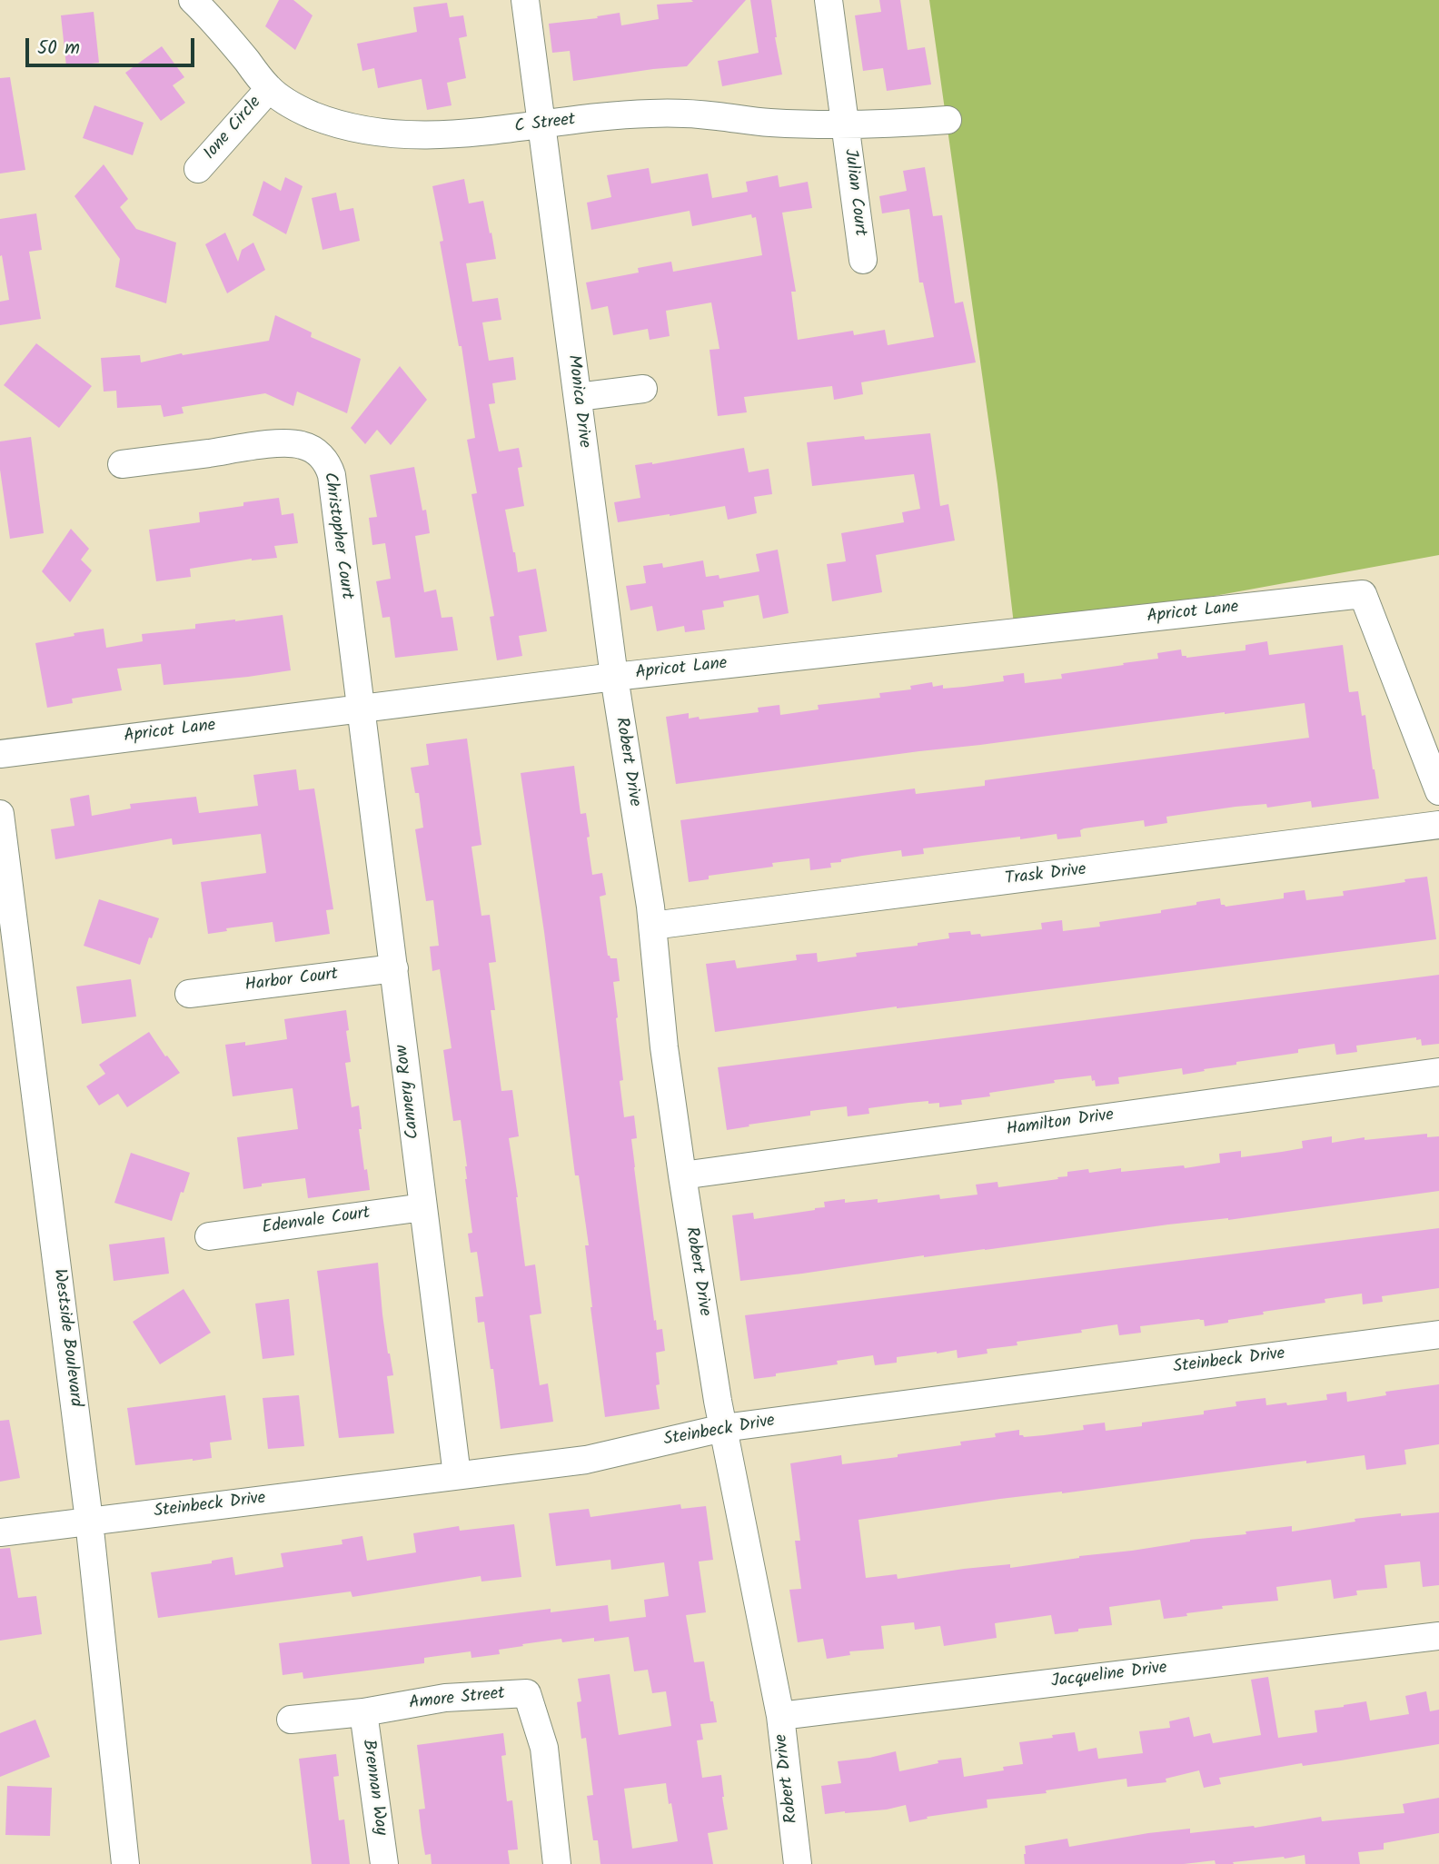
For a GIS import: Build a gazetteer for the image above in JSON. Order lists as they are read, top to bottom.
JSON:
{
  "streets": {
    "street": [
      "C Street",
      "Ione Circle",
      "Julian Court",
      "Monica Drive",
      "Christopher Court",
      "Apricot Lane",
      "Robert Drive",
      "Trask Drive",
      "Harbor Court",
      "Cannery Row",
      "Hamilton Drive",
      "Edenvale Court",
      "Westside Boulevard",
      "Steinbeck Drive",
      "Jacqueline Drive",
      "Amore Street",
      "Brennan Way"
    ]
  },
  "crossings": [
    ["C Street", "Ione Circle"],
    ["C Street", "Julian Court"],
    ["C Street", "Monica Drive"],
    ["Monica Drive", "Apricot Lane"],
    ["Monica Drive", "Robert Drive"],
    ["Christopher Court", "Apricot Lane"],
    ["Christopher Court", "Cannery Row"],
    ["Apricot Lane", "Robert Drive"],
    ["Apricot Lane", "Cannery Row"],
    ["Robert Drive", "Trask Drive"],
    ["Robert Drive", "Hamilton Drive"],
    ["Robert Drive", "Steinbeck Drive"],
    ["Robert Drive", "Jacqueline Drive"],
    ["Harbor Court", "Cannery Row"],
    ["Cannery Row", "Edenvale Court"],
    ["Cannery Row", "Steinbeck Drive"],
    ["Westside Boulevard", "Steinbeck Drive"],
    ["Amore Street", "Brennan Way"]
  ],
  "scale_bar": "50 m"
}
